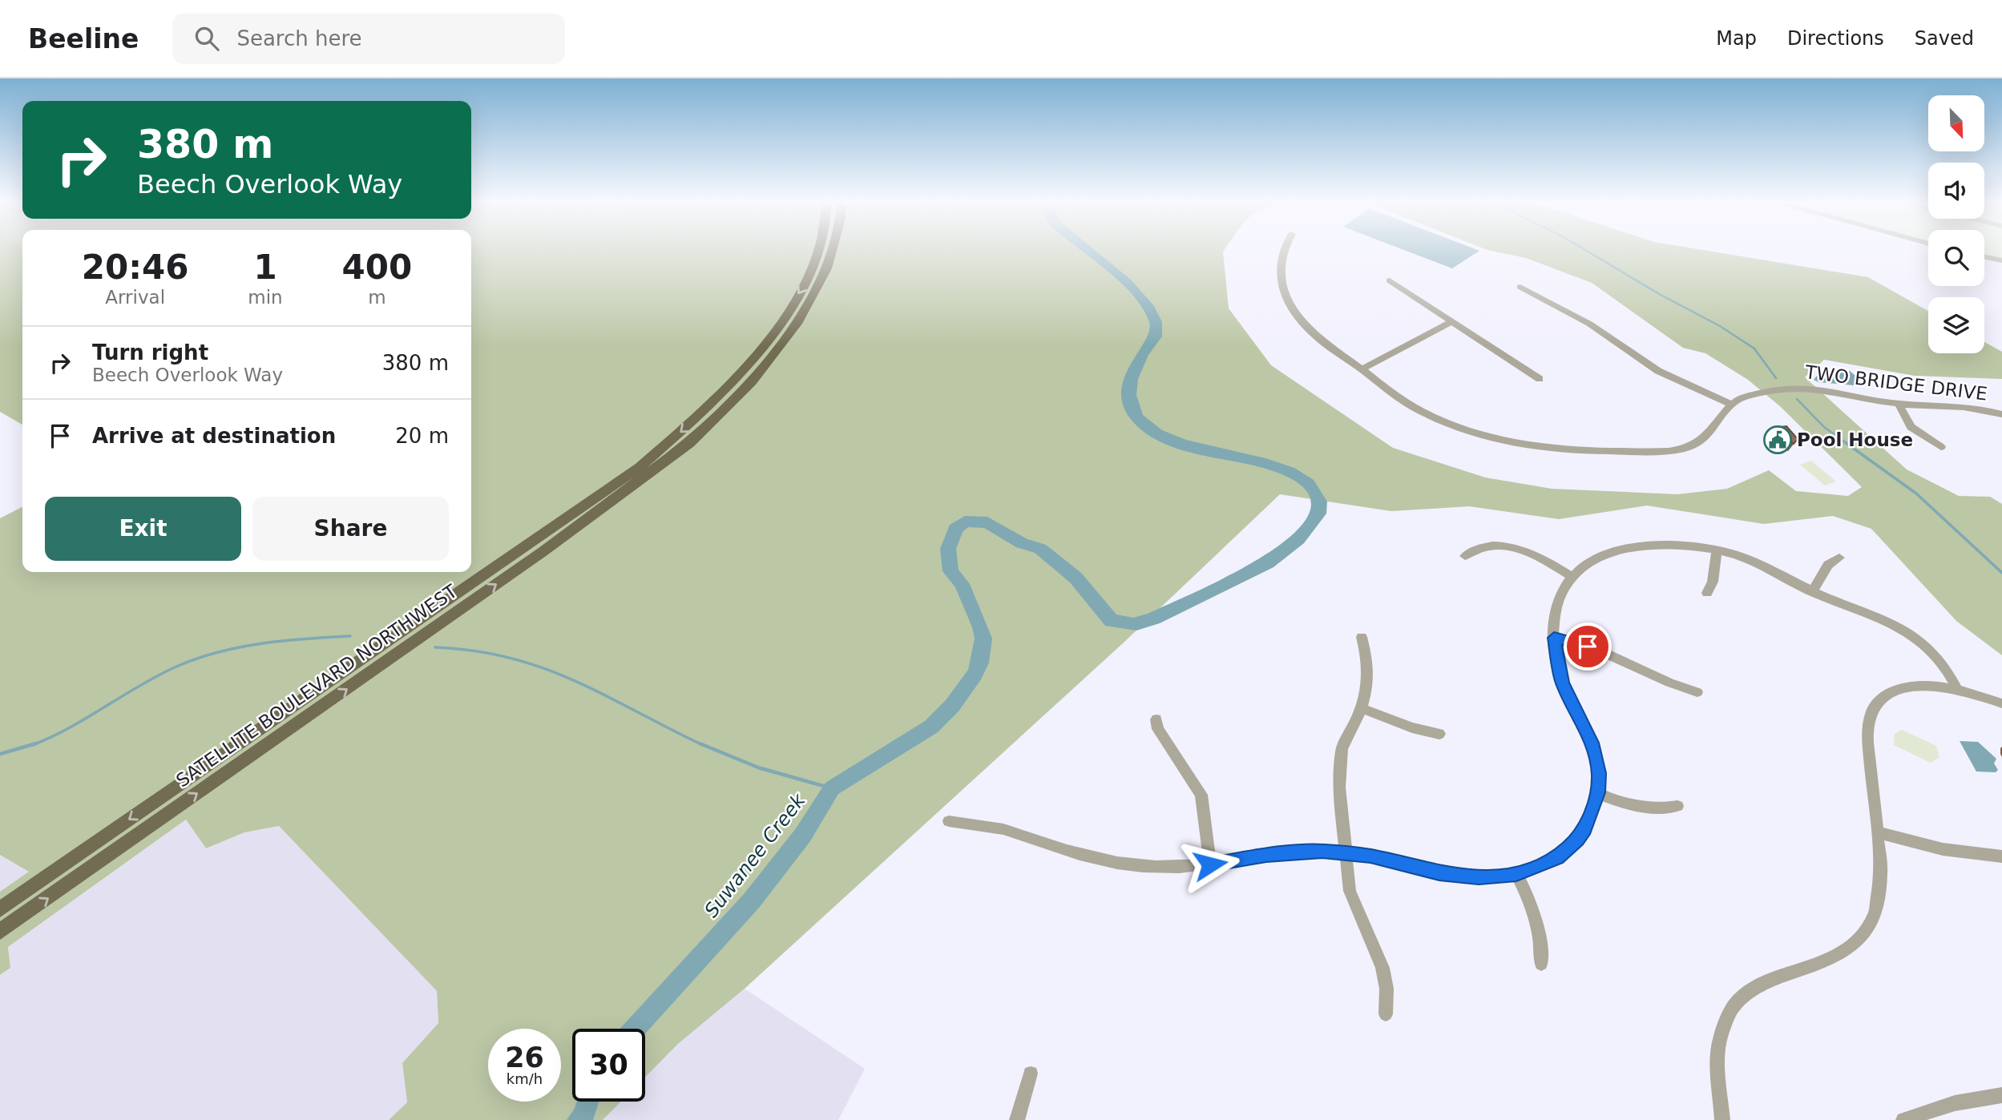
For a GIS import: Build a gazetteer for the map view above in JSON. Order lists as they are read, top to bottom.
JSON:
{
  "streets": {
    "main road": ["SATELLITE BOULEVARD NORTHWEST"],
    "street": ["TWO BRIDGE DRIVE"]
  },
  "water": ["Suwanee Creek"],
  "places": {
    "public building": ["Pool House"]
  },
  "north": "bottom right",
  "page": {
    "header": "Beeline",
    "search": "Search here",
    "nav": ["Map", "Directions", "Saved"],
    "turn": ["380 m", "Beech Overlook Way"],
    "eta": [
      "20:46",
      "Arrival",
      "1",
      "min",
      "400",
      "m"
    ],
    "list": [
      {
        "name": "Turn right",
        "note": "Beech Overlook Way",
        "value": "380 m"
      },
      {
        "name": "Arrive at destination",
        "value": "20 m"
      }
    ],
    "buttons": ["Exit", "Share"],
    "speed": "26 km/h",
    "limit": "30"
  }
}
